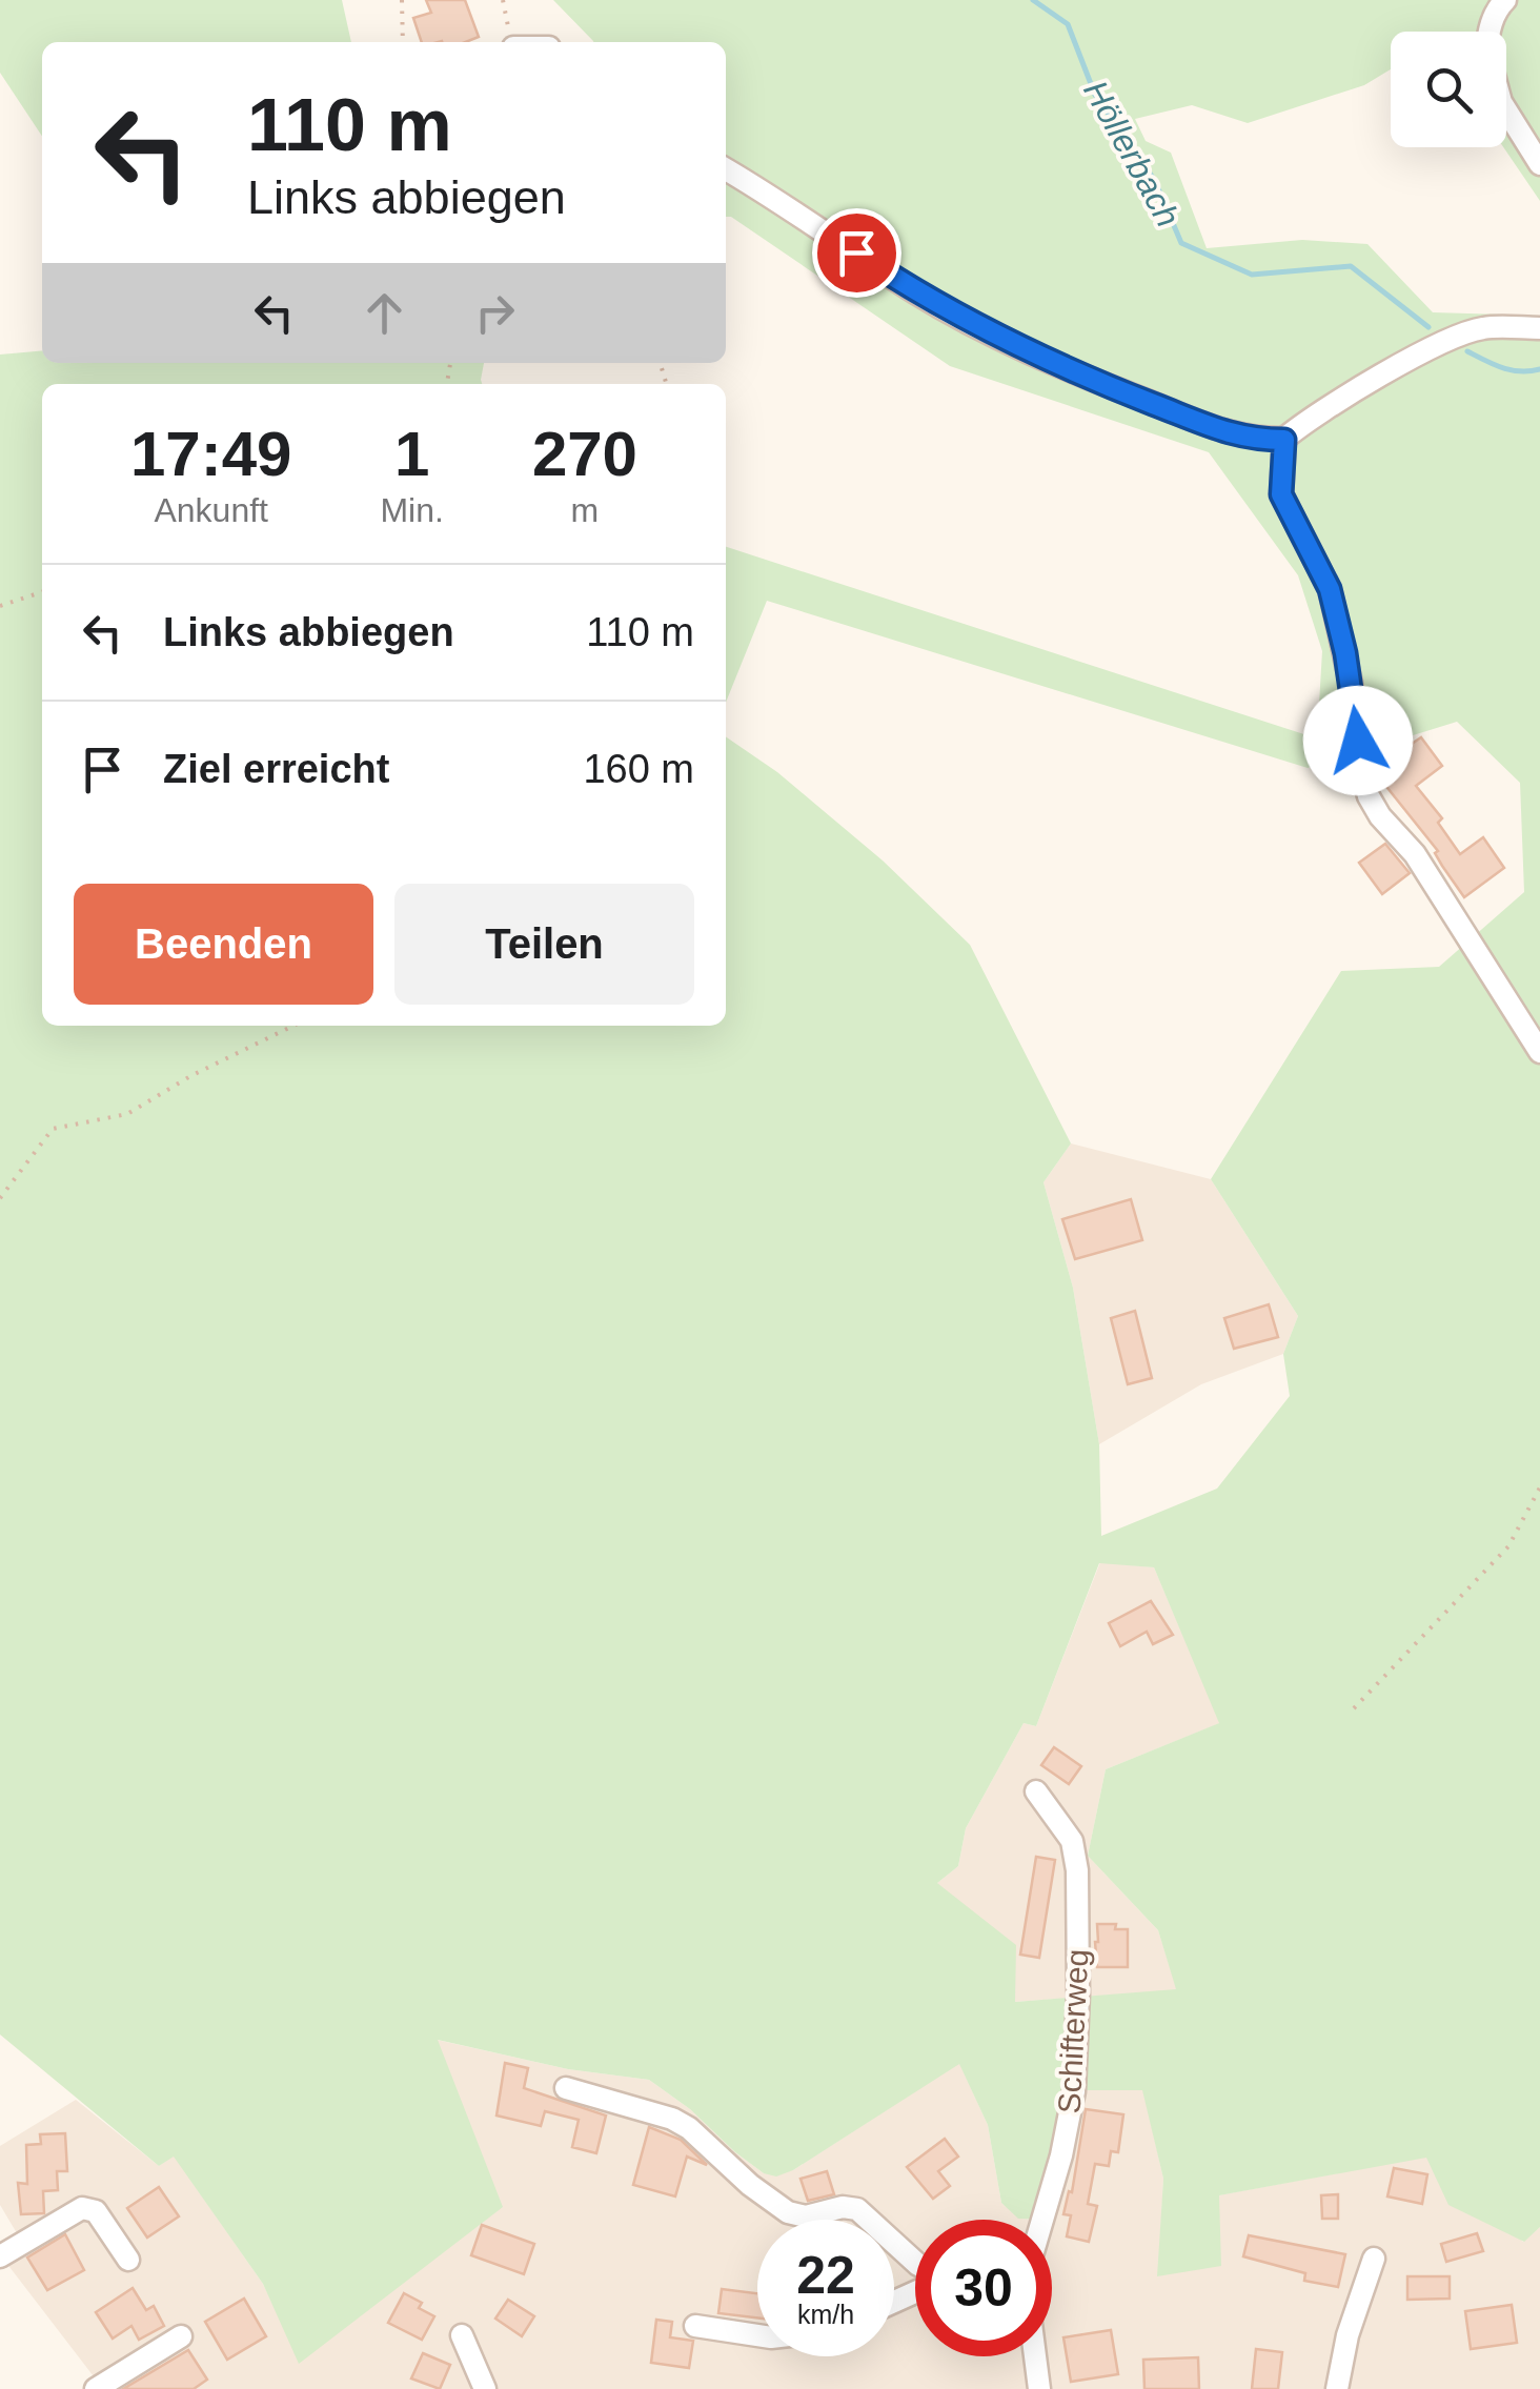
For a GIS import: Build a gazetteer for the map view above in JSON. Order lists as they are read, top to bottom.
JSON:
{
  "streets": {
    "street": ["Schifterweg"]
  },
  "water": ["Höllerbach"],
  "page": {
    "turn": ["110 m", "Links abbiegen"],
    "eta": [
      "17:49",
      "Ankunft",
      "1",
      "Min.",
      "270",
      "m"
    ],
    "list": [
      {
        "name": "Links abbiegen",
        "value": "110 m"
      },
      {
        "name": "Ziel erreicht",
        "value": "160 m"
      }
    ],
    "buttons": ["Beenden", "Teilen"],
    "speed": "22 km/h",
    "limit": "30"
  }
}
